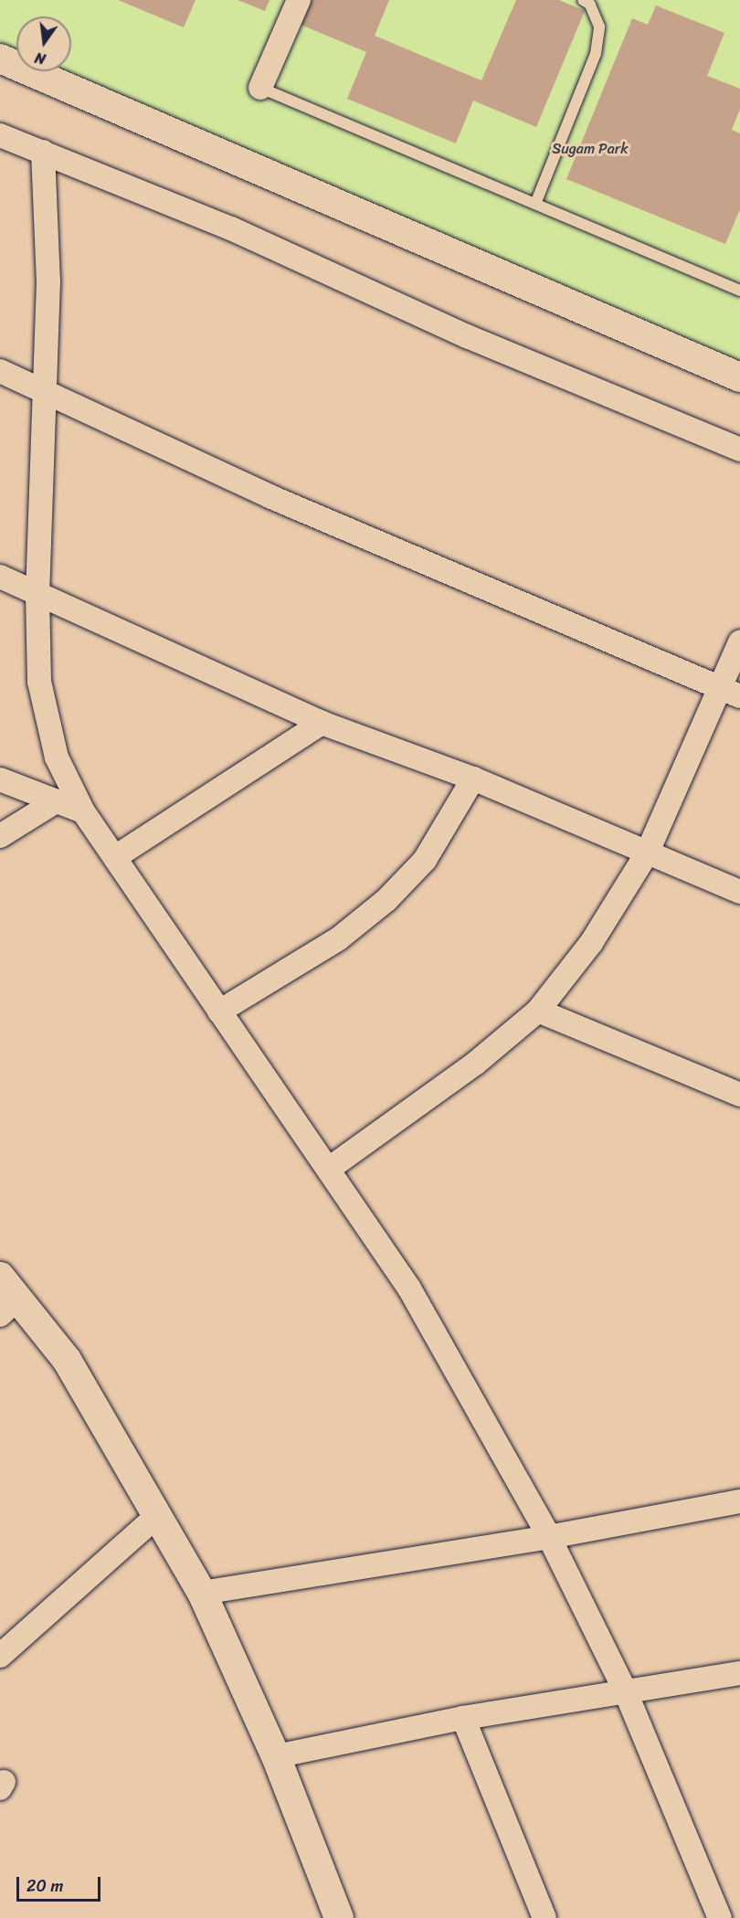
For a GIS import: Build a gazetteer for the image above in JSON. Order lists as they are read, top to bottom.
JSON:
{
  "parks": ["Sugam Park"],
  "scale_bar": "20 m",
  "north": "bottom"
}
